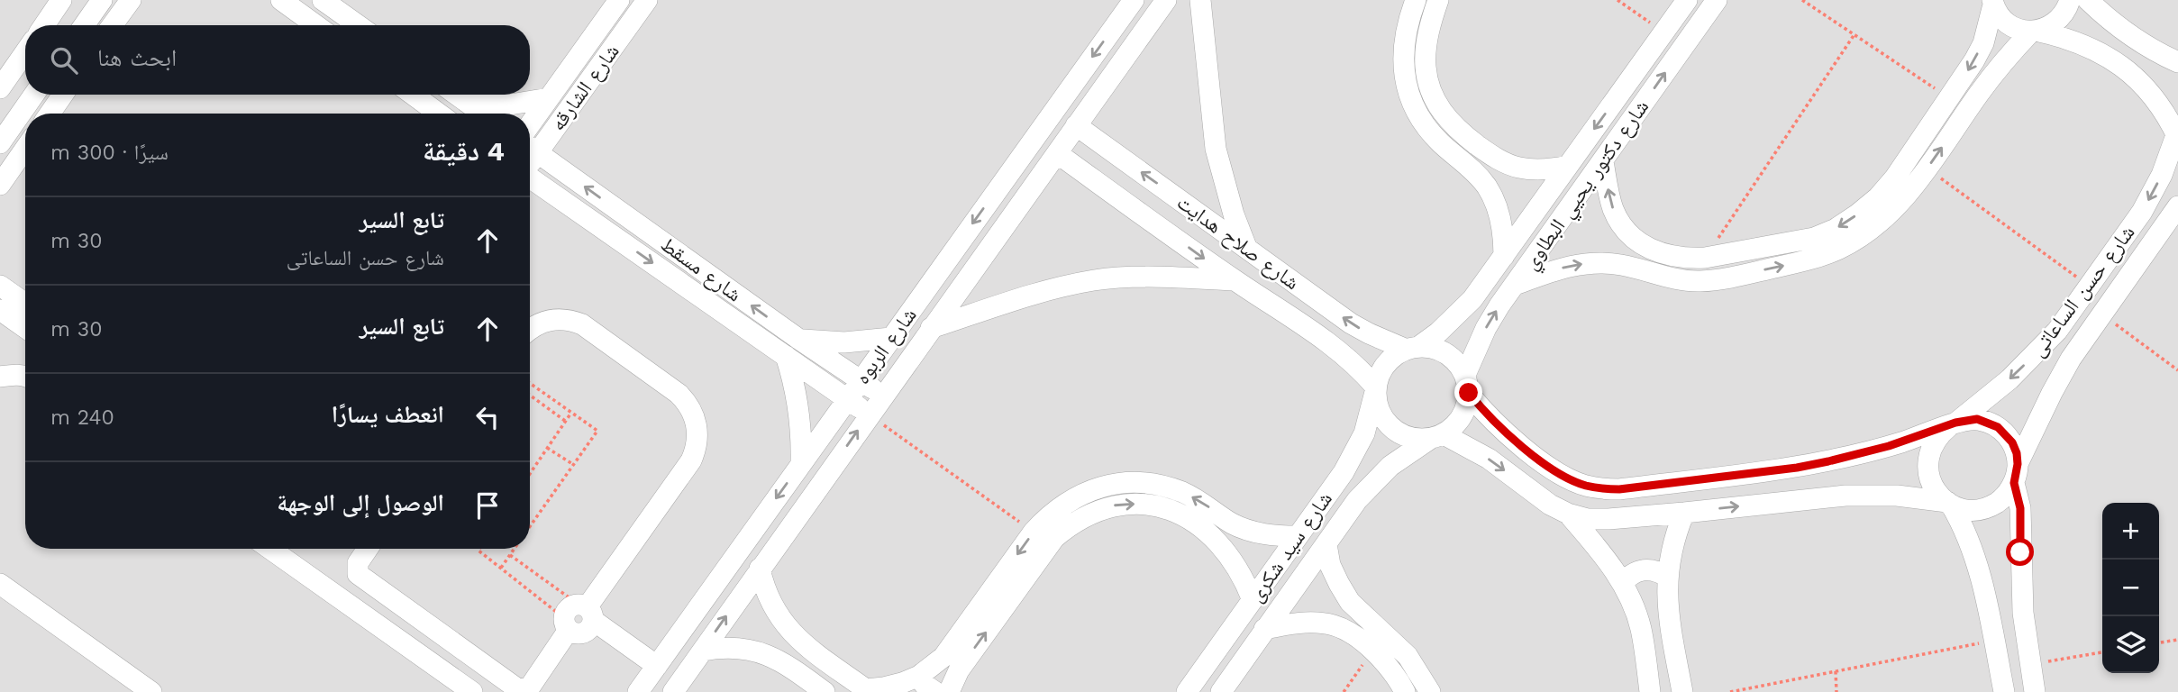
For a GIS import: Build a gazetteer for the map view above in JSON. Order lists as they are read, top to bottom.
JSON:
{
  "streets": {
    "street": [
      "شارع الشارقه",
      "شارع دكتور يحيي البطاوي",
      "شارع صلاح هدايت",
      "شارع مسقط",
      "شارع حسن الساعاتى",
      "شارع الربوه",
      "شارع سيد شكرى"
    ]
  },
  "crossings": [
    ["شارع الشارقه", "شارع مسقط"],
    ["شارع دكتور يحيي البطاوي", "شارع صلاح هدايت"],
    ["شارع دكتور يحيي البطاوي", "شارع سيد شكرى"],
    ["شارع صلاح هدايت", "شارع الربوه"],
    ["شارع صلاح هدايت", "شارع سيد شكرى"],
    ["شارع مسقط", "شارع الربوه"]
  ],
  "page": {
    "search": "ابحث هنا",
    "heading": ["4 دقيقة", "سيرًا · 300 m"],
    "list": [
      ["تابع السير", "شارع حسن الساعاتى", "30 m"],
      ["تابع السير", "30 m"],
      ["انعطف يسارًا", "240 m"],
      "الوصول إلى الوجهة"
    ],
    "map_buttons": ["+", "−"]
  }
}
